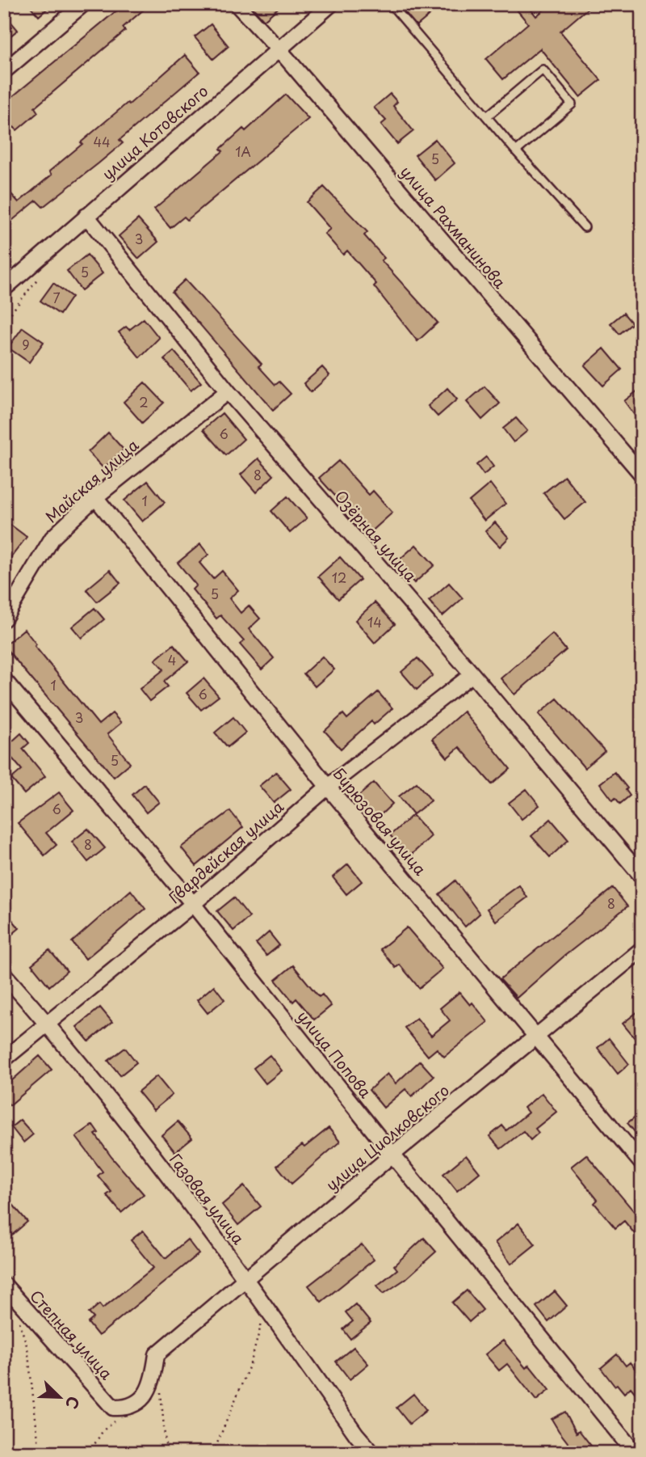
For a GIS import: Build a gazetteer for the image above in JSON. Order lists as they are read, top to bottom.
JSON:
{
  "streets": {
    "street": [
      "улица Котовского",
      "улица Рахманинова",
      "Майская улица",
      "Озёрная улица",
      "Бирюзовая улица",
      "Гвардейская улица",
      "улица Попова",
      "улица Циолковского",
      "Газовая улица",
      "Степная улица"
    ]
  },
  "crossings": [
    ["улица Котовского", "улица Рахманинова"],
    ["улица Котовского", "Озёрная улица"],
    ["Майская улица", "Озёрная улица"],
    ["Майская улица", "Бирюзовая улица"],
    ["Озёрная улица", "Гвардейская улица"],
    ["Бирюзовая улица", "Гвардейская улица"],
    ["Бирюзовая улица", "улица Циолковского"],
    ["Гвардейская улица", "улица Попова"],
    ["Гвардейская улица", "Газовая улица"],
    ["улица Попова", "улица Циолковского"],
    ["улица Циолковского", "Газовая улица"]
  ],
  "house_numbers": [
    "44",
    "1А",
    "5",
    "3",
    "5",
    "7",
    "9",
    "2",
    "6",
    "8",
    "1",
    "12",
    "5",
    "14",
    "4",
    "1",
    "6",
    "3",
    "5",
    "6",
    "8",
    "8"
  ],
  "north": "bottom right"
}
